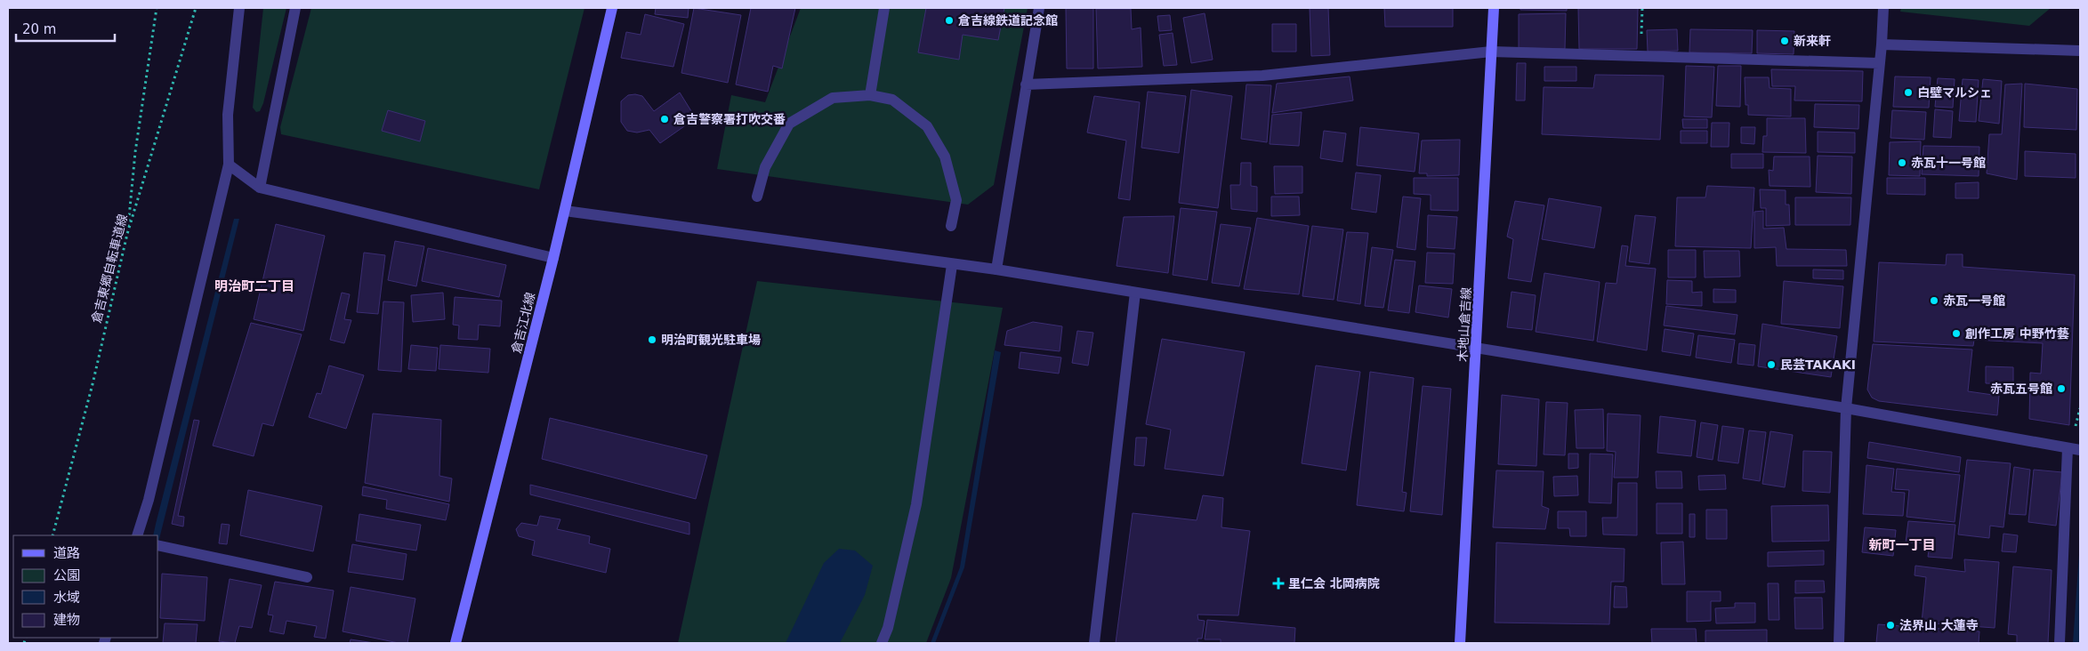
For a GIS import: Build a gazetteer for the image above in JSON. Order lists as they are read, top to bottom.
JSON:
{
  "streets": {
    "main road": ["倉吉江北線", "木地山倉吉線"],
    "path": ["倉吉東郷自転車道線"]
  },
  "districts": ["明治町二丁目", "新町一丁目"],
  "places": {
    "other": [
      "倉吉線鉄道記念館",
      "新来軒",
      "白壁マルシェ",
      "倉吉警察署打吹交番",
      "赤瓦十一号館",
      "赤瓦一号館",
      "創作工房 中野竹藝",
      "明治町観光駐車場",
      "民芸TAKAKI",
      "赤瓦五号館",
      "法界山 大蓮寺"
    ],
    "health": ["里仁会 北岡病院"]
  },
  "legend": [
    "道路",
    "公園",
    "水域",
    "建物"
  ],
  "scale_bar": "20 m"
}
